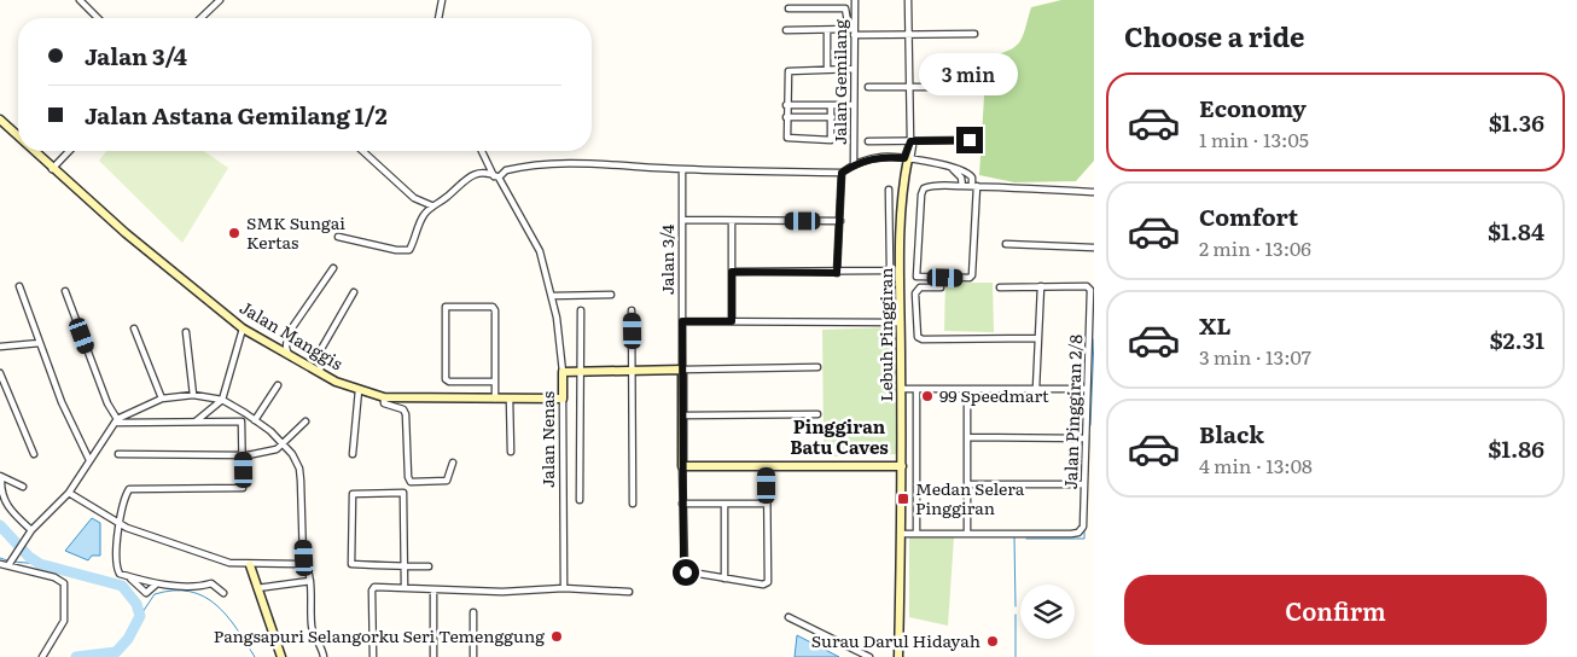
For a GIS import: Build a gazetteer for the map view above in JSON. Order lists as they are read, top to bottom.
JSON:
{
  "streets": {
    "street": [
      "Jalan Gemilang",
      "Jalan 3/4",
      "Lebuh Pinggiran",
      "Jalan Manggis",
      "Jalan Pinggiran 2/8",
      "Jalan Nenas"
    ]
  },
  "crossings": [
    ["Jalan Manggis", "Jalan Nenas"]
  ],
  "districts": ["Pinggiran Batu Caves"],
  "places": {
    "other": [
      "SMK Sungai Kertas",
      "99 Speedmart",
      "Pangsapuri Selangorku Seri Temenggung",
      "Surau Darul Hidayah"
    ],
    "transit": ["Medan Selera Pinggiran"]
  },
  "page": {
    "heading": "Choose a ride",
    "banner": ["Jalan 3/4", "Jalan Astana Gemilang 1/2"],
    "bubble": "3 min",
    "list": [
      {
        "name": "Economy",
        "note": "1 min · 13:05",
        "value": "$1.36"
      },
      {
        "name": "Comfort",
        "note": "2 min · 13:06",
        "value": "$1.84"
      },
      {
        "name": "XL",
        "note": "3 min · 13:07",
        "value": "$2.31"
      },
      {
        "name": "Black",
        "note": "4 min · 13:08",
        "value": "$1.86"
      }
    ],
    "buttons": "Confirm"
  }
}
